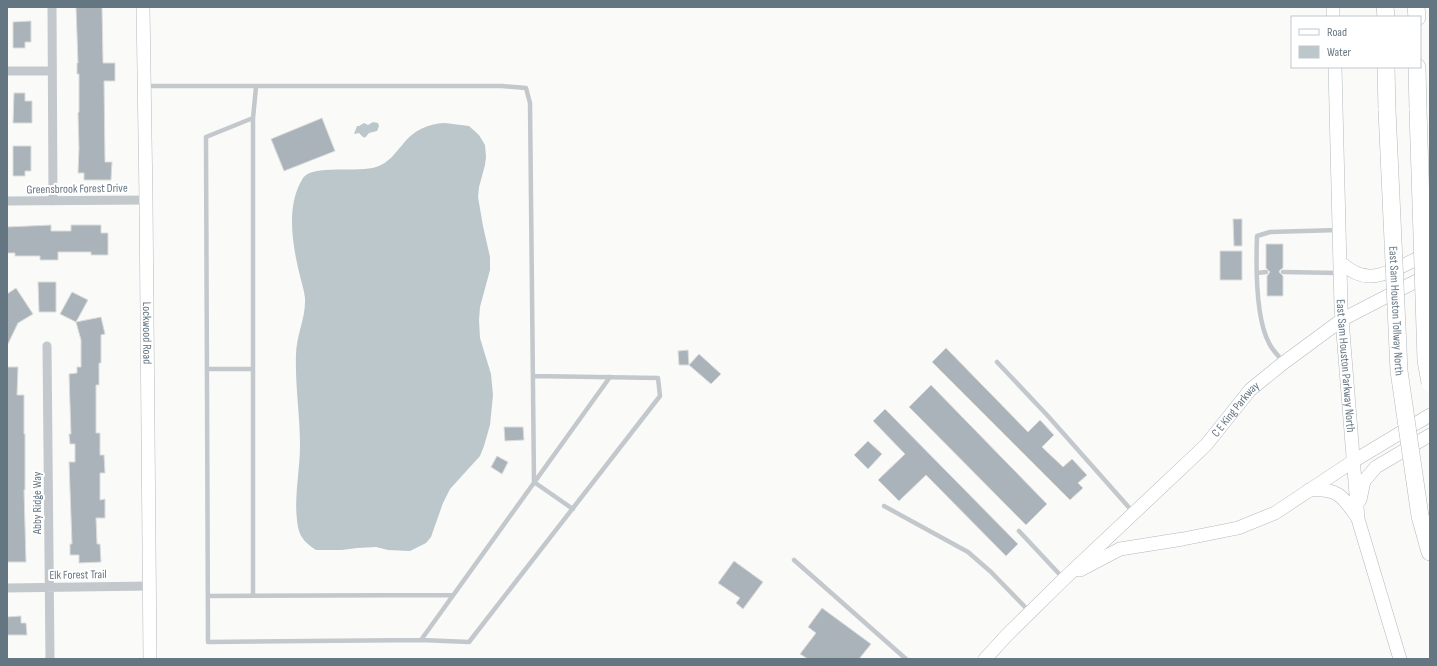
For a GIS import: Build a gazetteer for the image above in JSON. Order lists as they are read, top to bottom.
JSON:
{
  "streets": {
    "highway": ["East Sam Houston Tollway North"],
    "main road": ["Lockwood Road", "East Sam Houston Parkway North", "C E King Parkway"],
    "street": ["Greensbrook Forest Drive", "Abby Ridge Way", "Elk Forest Trail"]
  },
  "crossings": [
    ["Greensbrook Forest Drive", "Lockwood Road"],
    ["Lockwood Road", "Elk Forest Trail"],
    ["East Sam Houston Parkway North", "C E King Parkway"],
    ["Abby Ridge Way", "Elk Forest Trail"]
  ],
  "legend": ["Road", "Water"]
}
